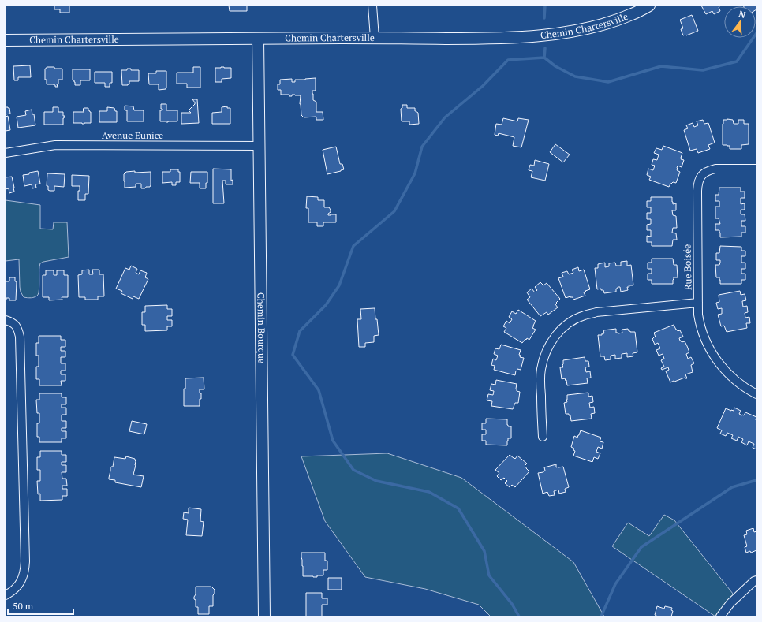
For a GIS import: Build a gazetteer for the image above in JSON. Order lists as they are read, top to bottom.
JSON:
{
  "streets": {
    "street": [
      "Chemin Chartersville",
      "Avenue Eunice",
      "Rue Boisée",
      "Chemin Bourque"
    ]
  },
  "crossings": [
    ["Chemin Chartersville", "Chemin Bourque"],
    ["Avenue Eunice", "Chemin Bourque"]
  ],
  "scale_bar": "50 m",
  "north": "top"
}
